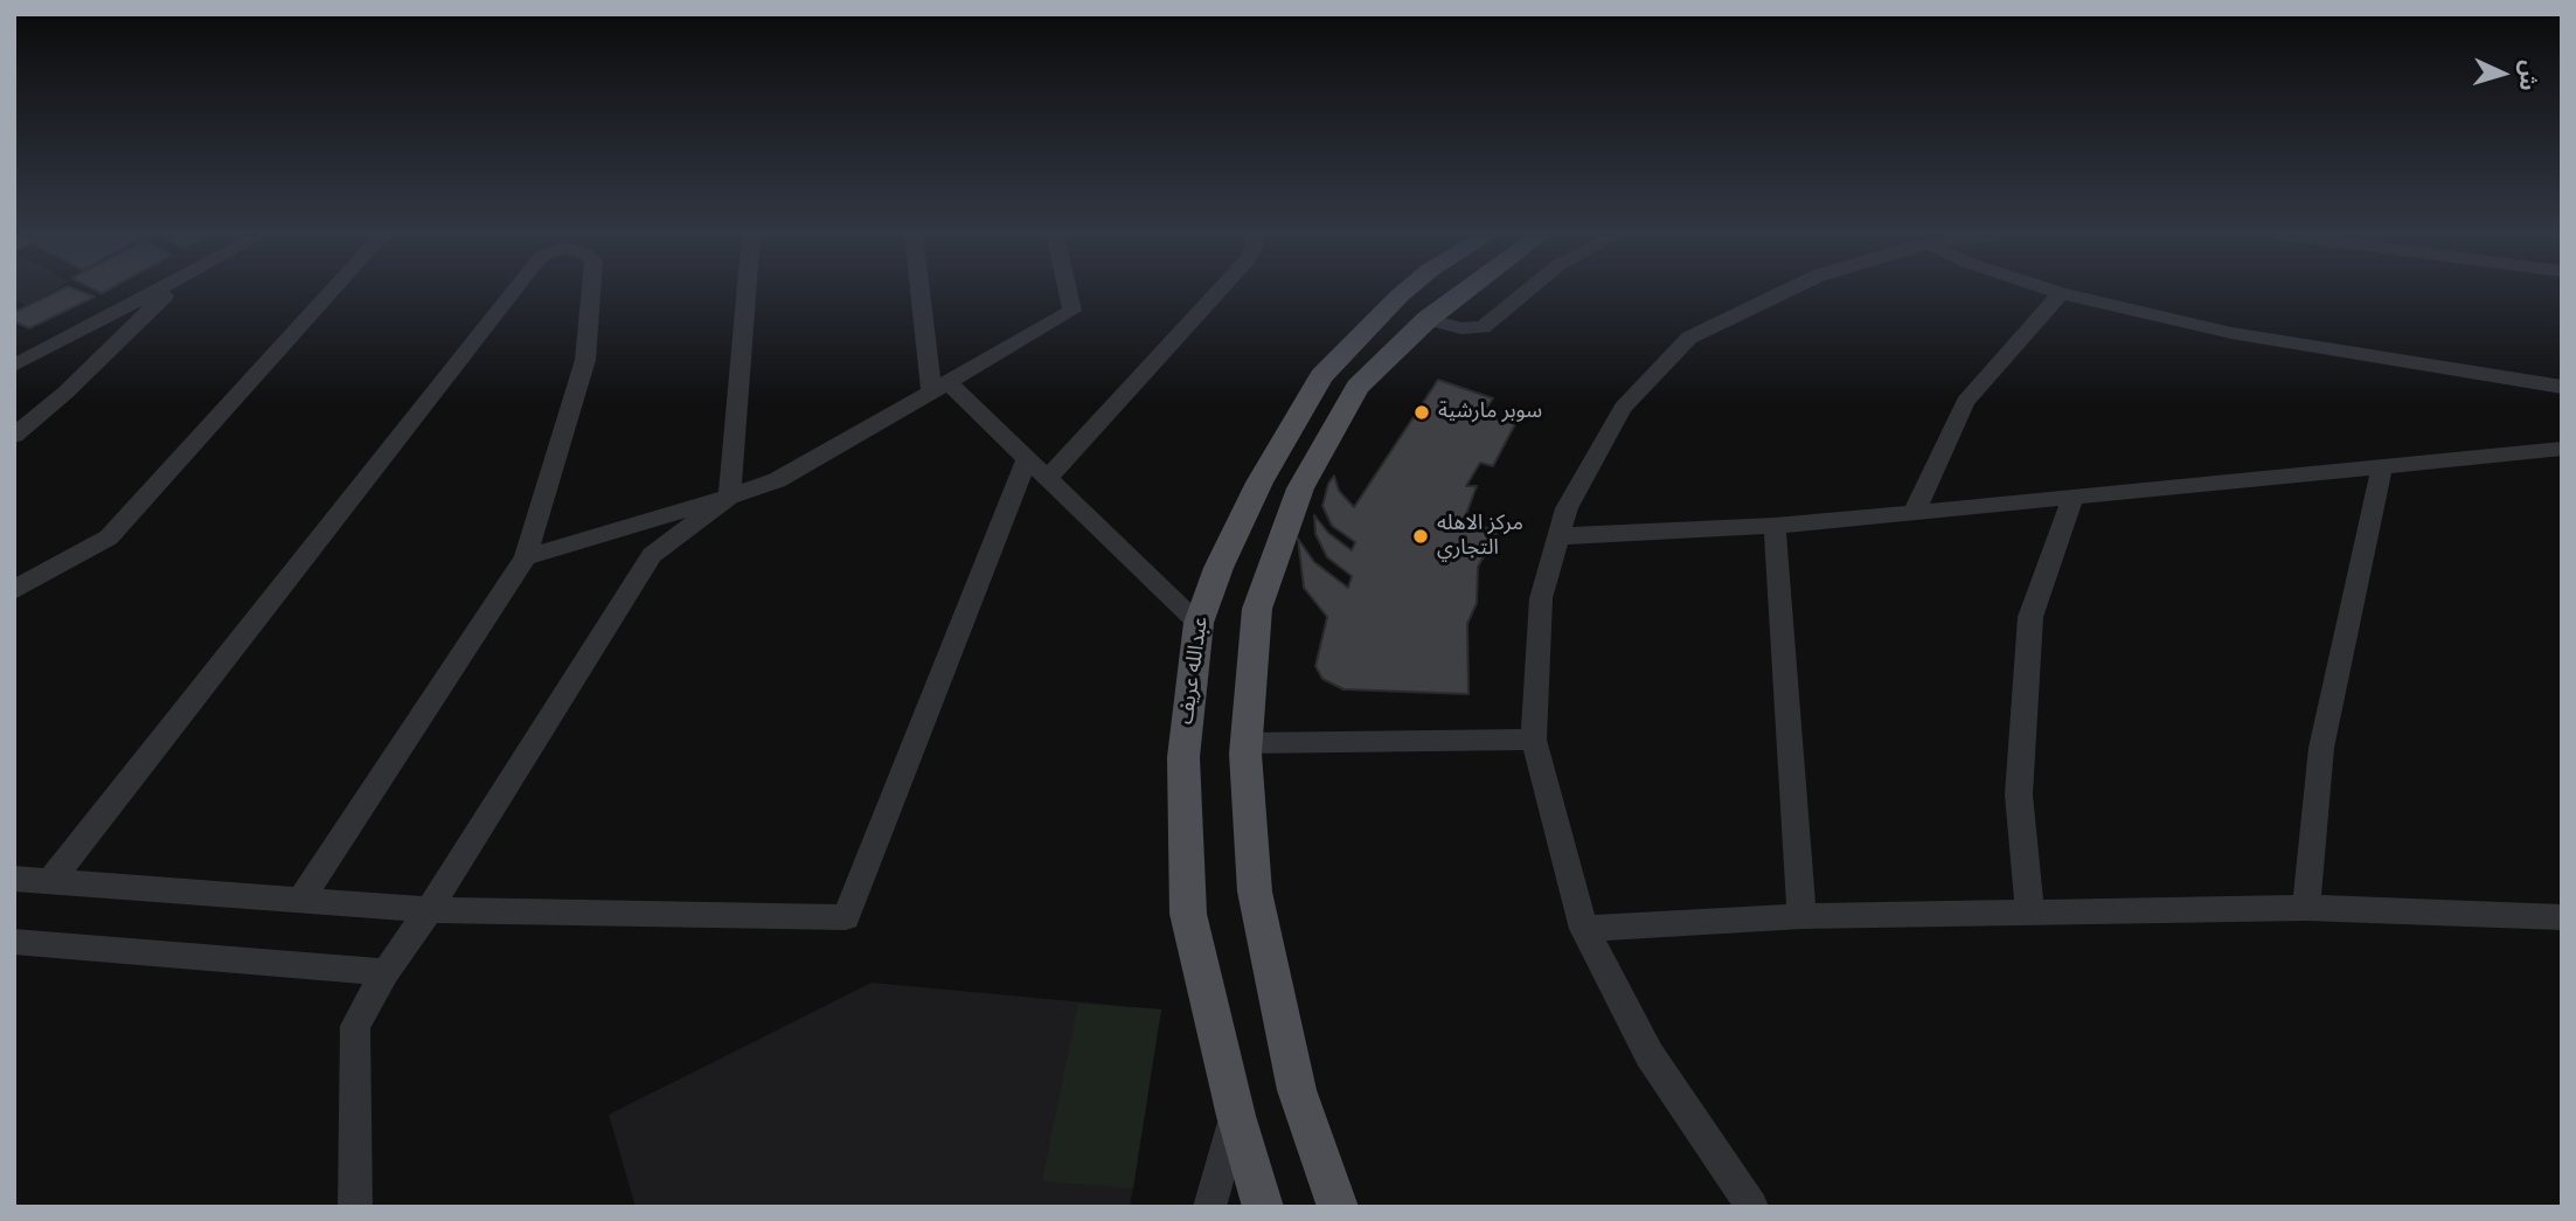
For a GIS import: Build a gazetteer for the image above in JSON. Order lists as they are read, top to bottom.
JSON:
{
  "streets": {
    "main road": ["عبدالله عريف"]
  },
  "places": ["سوبر مارشية", "مركز الاهله التجاري"],
  "north": "right"
}
